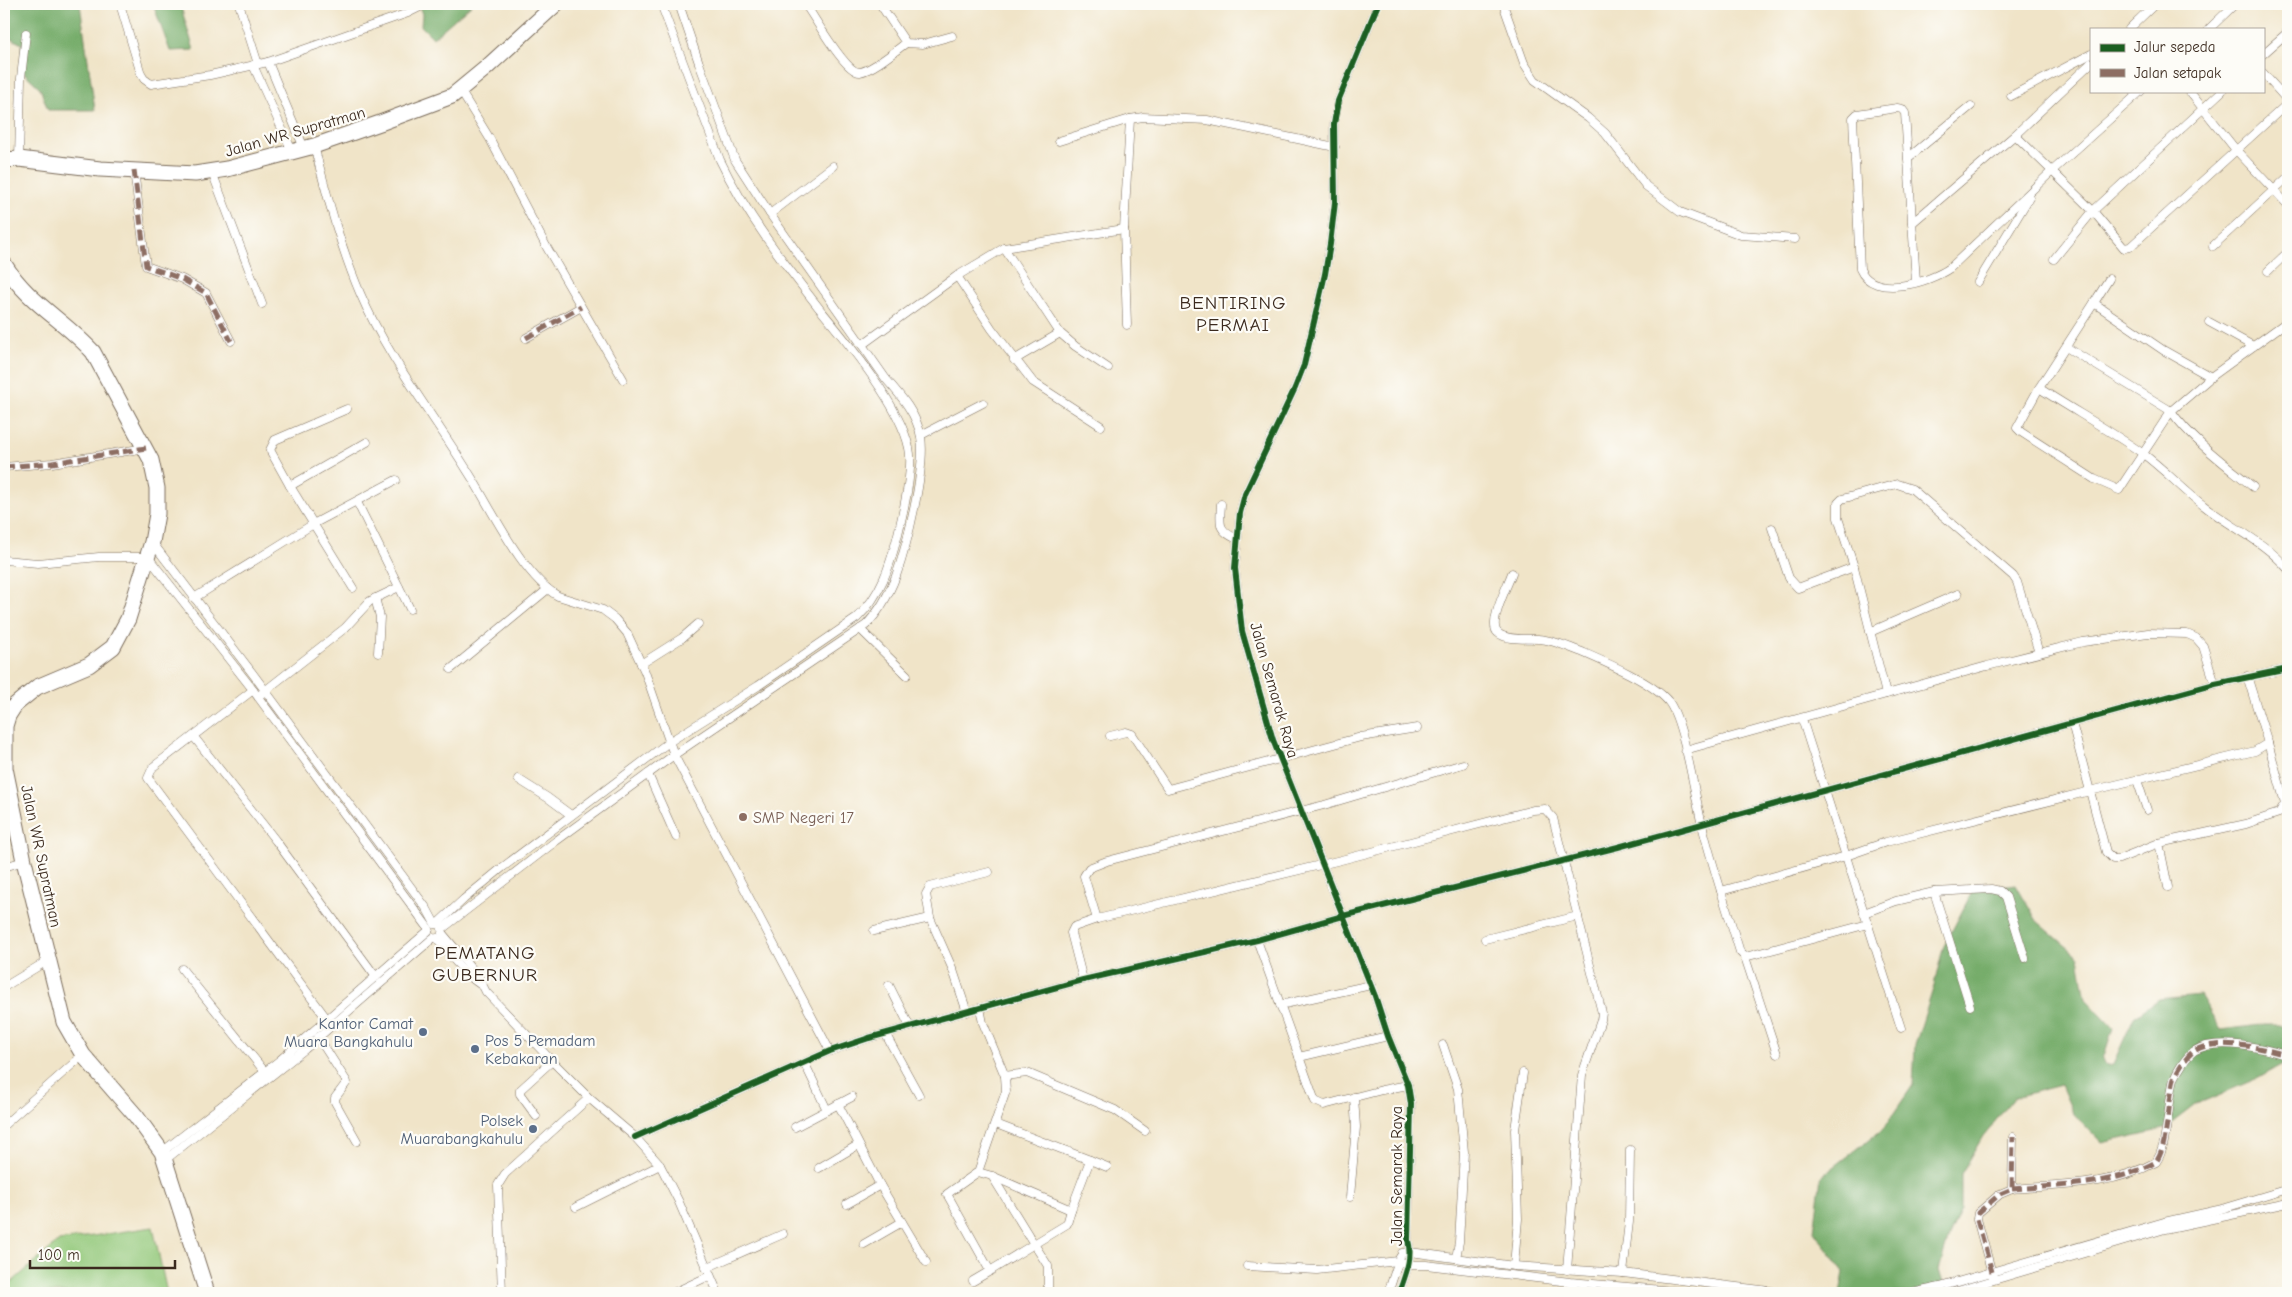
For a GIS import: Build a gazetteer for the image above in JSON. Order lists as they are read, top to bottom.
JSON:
{
  "streets": {
    "highway": ["Jalan WR Supratman"],
    "street": ["Jalan Semarak Raya"]
  },
  "districts": ["BENTIRING PERMAI", "PEMATANG GUBERNUR"],
  "places": [
    "SMP Negeri 17",
    "Kantor Camat Muara Bangkahulu",
    "Pos 5 Pemadam Kebakaran",
    "Polsek Muarabangkahulu"
  ],
  "legend": ["Jalur sepeda", "Jalan setapak"],
  "scale_bar": "100 m"
}
